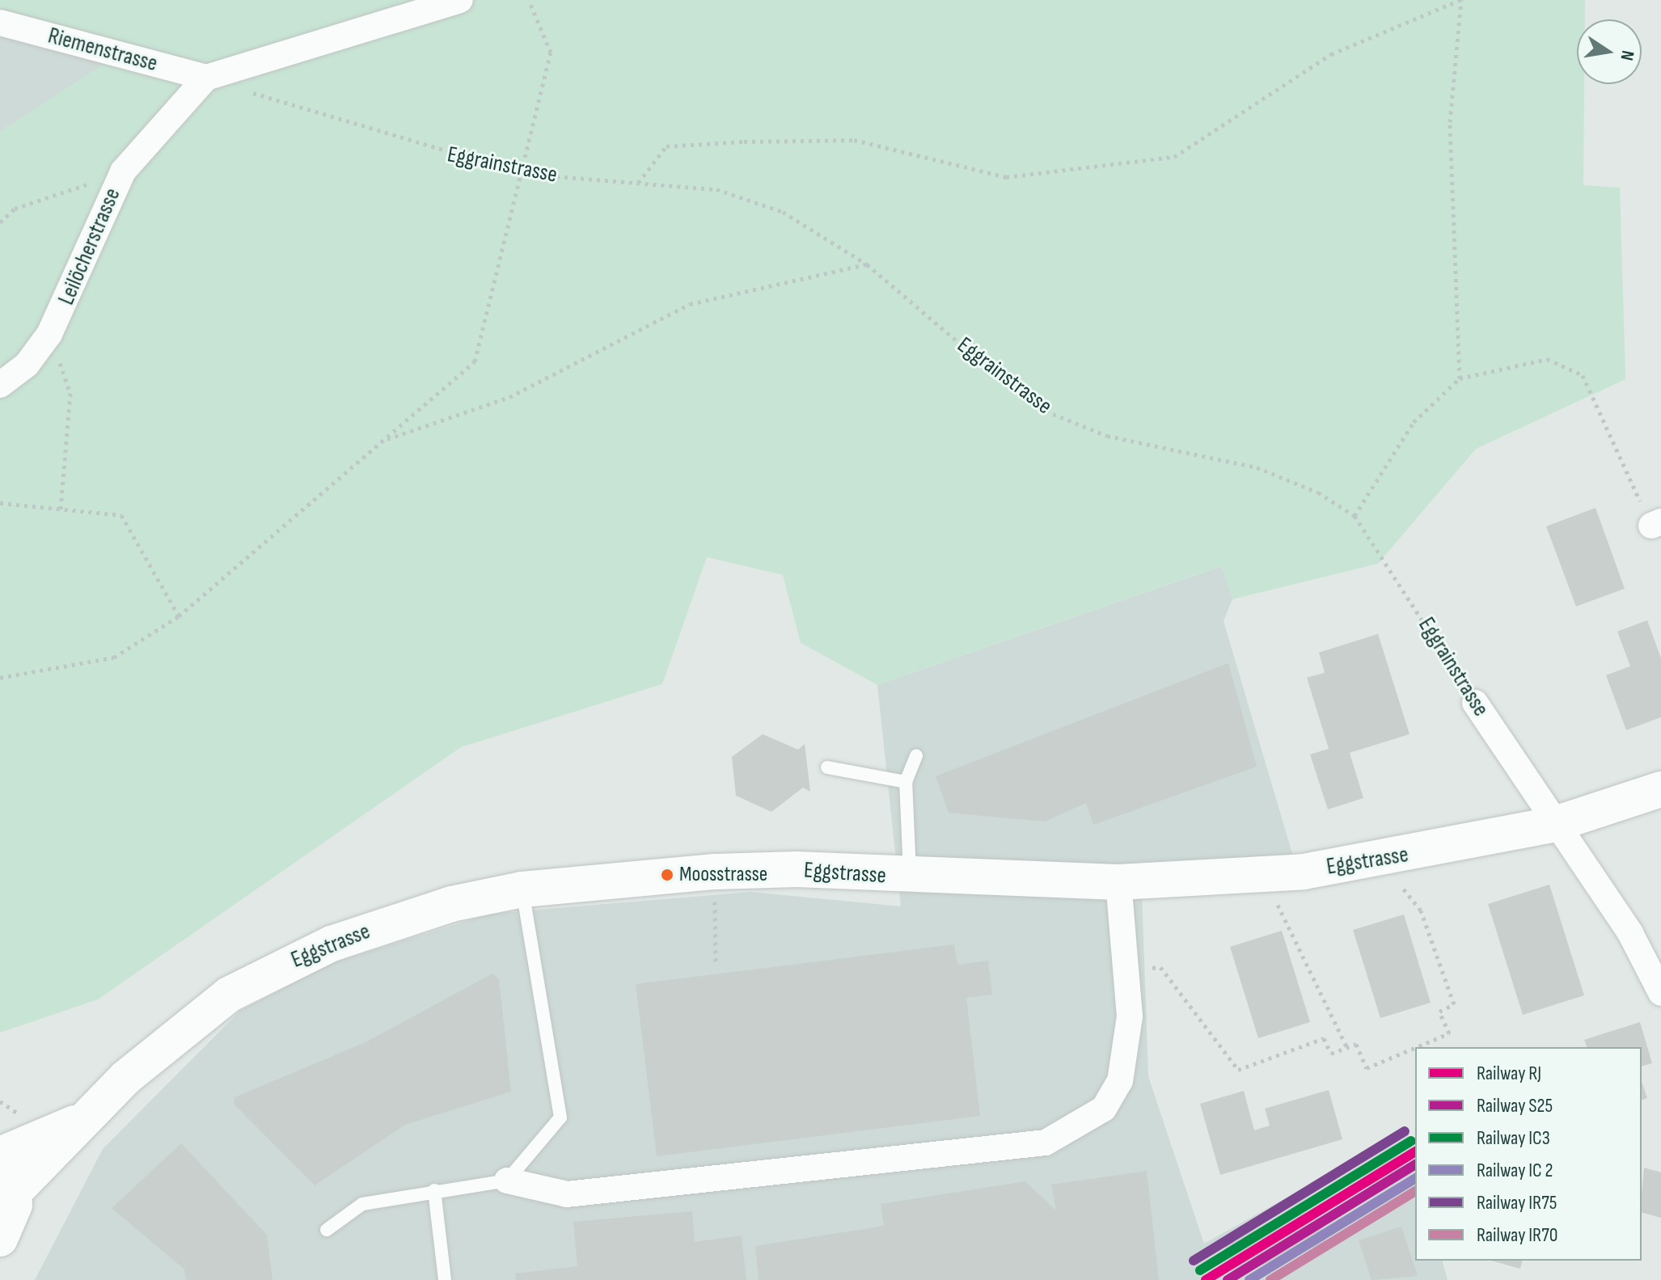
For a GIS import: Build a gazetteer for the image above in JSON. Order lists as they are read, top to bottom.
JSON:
{
  "streets": {
    "main road": ["Eggstrasse"],
    "street": ["Riemenstrasse", "Eggrainstrasse", "Leilöcherstrasse"]
  },
  "crossings": [
    ["Riemenstrasse", "Eggrainstrasse"],
    ["Riemenstrasse", "Leilöcherstrasse"],
    ["Eggrainstrasse", "Leilöcherstrasse"],
    ["Eggrainstrasse", "Eggstrasse"]
  ],
  "places": ["Moosstrasse"],
  "lines": [
    "rail line IR75",
    "rail line IC3",
    "rail line RJ",
    "rail line S25",
    "rail line IR70"
  ],
  "legend": [
    "Railway RJ",
    "Railway S25",
    "Railway IC3",
    "Railway IC 2",
    "Railway IR75",
    "Railway IR70"
  ],
  "north": "right"
}
